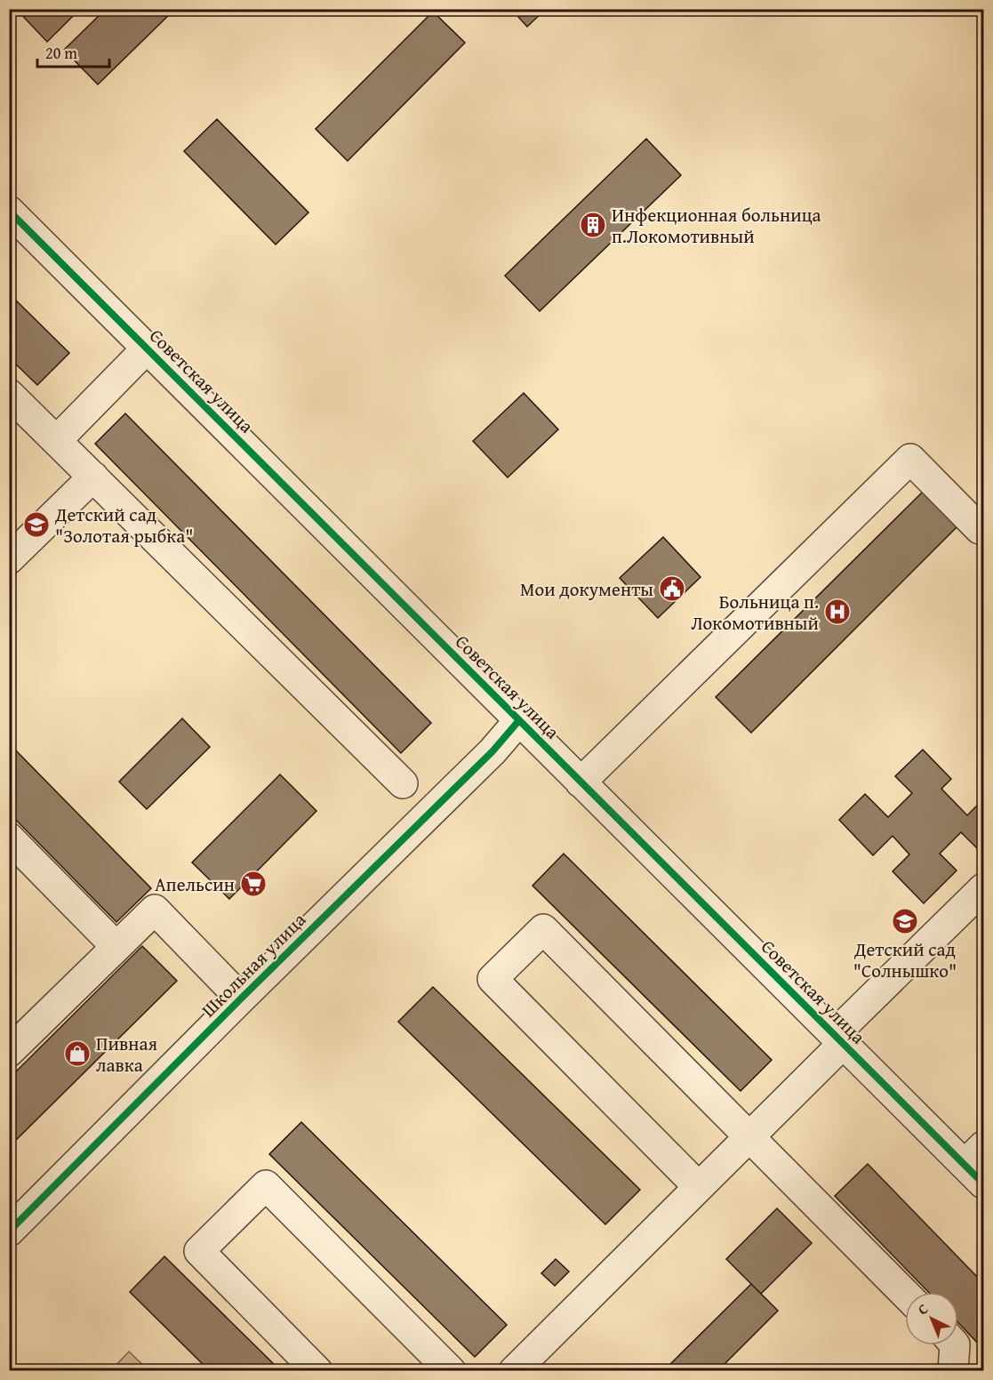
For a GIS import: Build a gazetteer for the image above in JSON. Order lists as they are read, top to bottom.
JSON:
{
  "streets": {
    "street": ["Советская улица", "Школьная улица"]
  },
  "crossings": [
    ["Советская улица", "Школьная улица"]
  ],
  "places": {
    "building": ["Инфекционная больница п.Локомотивный"],
    "school or university": ["Детский сад \"Золотая рыбка\"", "Детский сад \"Солнышко\""],
    "public building": ["Мои документы"],
    "hospital": ["Больница п. Локомотивный"],
    "supermarket": ["Апельсин"],
    "shop": ["Пивная лавка"]
  },
  "scale_bar": "20 m",
  "north": "top left"
}
